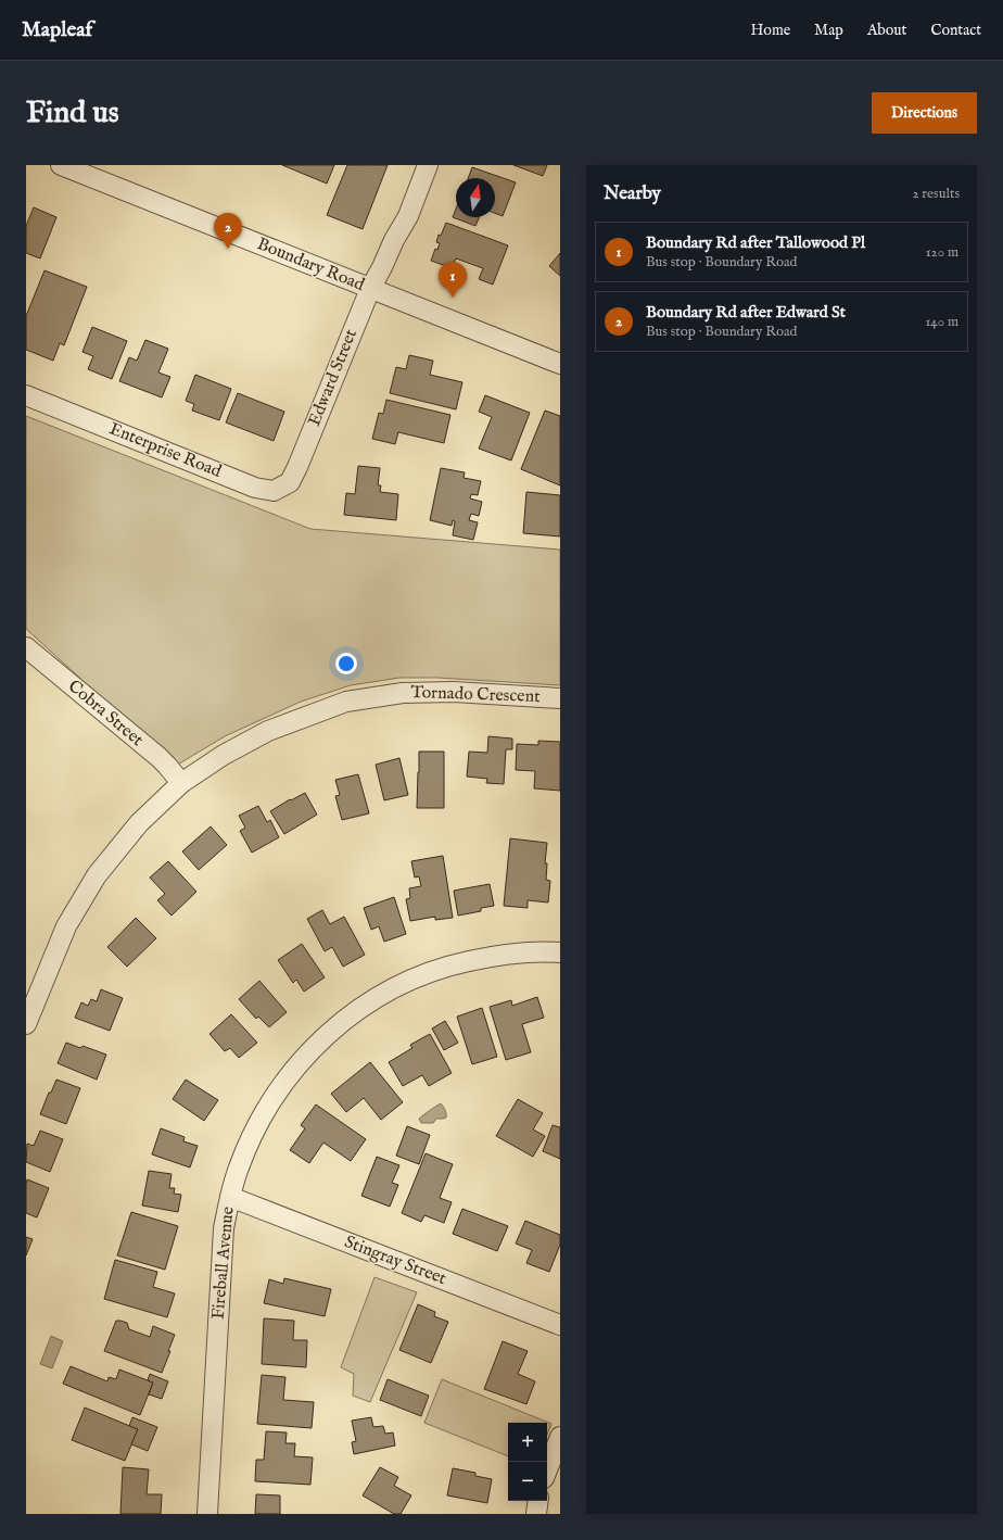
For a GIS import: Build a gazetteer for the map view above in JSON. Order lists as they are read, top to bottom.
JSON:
{
  "streets": {
    "street": [
      "Boundary Road",
      "Edward Street",
      "Enterprise Road",
      "Tornado Crescent",
      "Cobra Street",
      "Stingray Street",
      "Fireball Avenue"
    ]
  },
  "crossings": [
    ["Boundary Road", "Edward Street"],
    ["Edward Street", "Enterprise Road"],
    ["Tornado Crescent", "Cobra Street"],
    ["Stingray Street", "Fireball Avenue"]
  ],
  "north": "top",
  "page": {
    "header": "Mapleaf",
    "nav": [
      "Home",
      "Map",
      "About",
      "Contact"
    ],
    "buttons": "Directions",
    "title": "Find us",
    "heading": ["Nearby", "2 results"],
    "pins": ["2", "1"],
    "list": [
      {
        "mark": "1",
        "name": "Boundary Rd after Tallowood Pl",
        "note": "Bus stop · Boundary Road",
        "value": "120 m"
      },
      {
        "mark": "2",
        "name": "Boundary Rd after Edward St",
        "note": "Bus stop · Boundary Road",
        "value": "140 m"
      }
    ],
    "map_buttons": ["+", "−"]
  }
}
